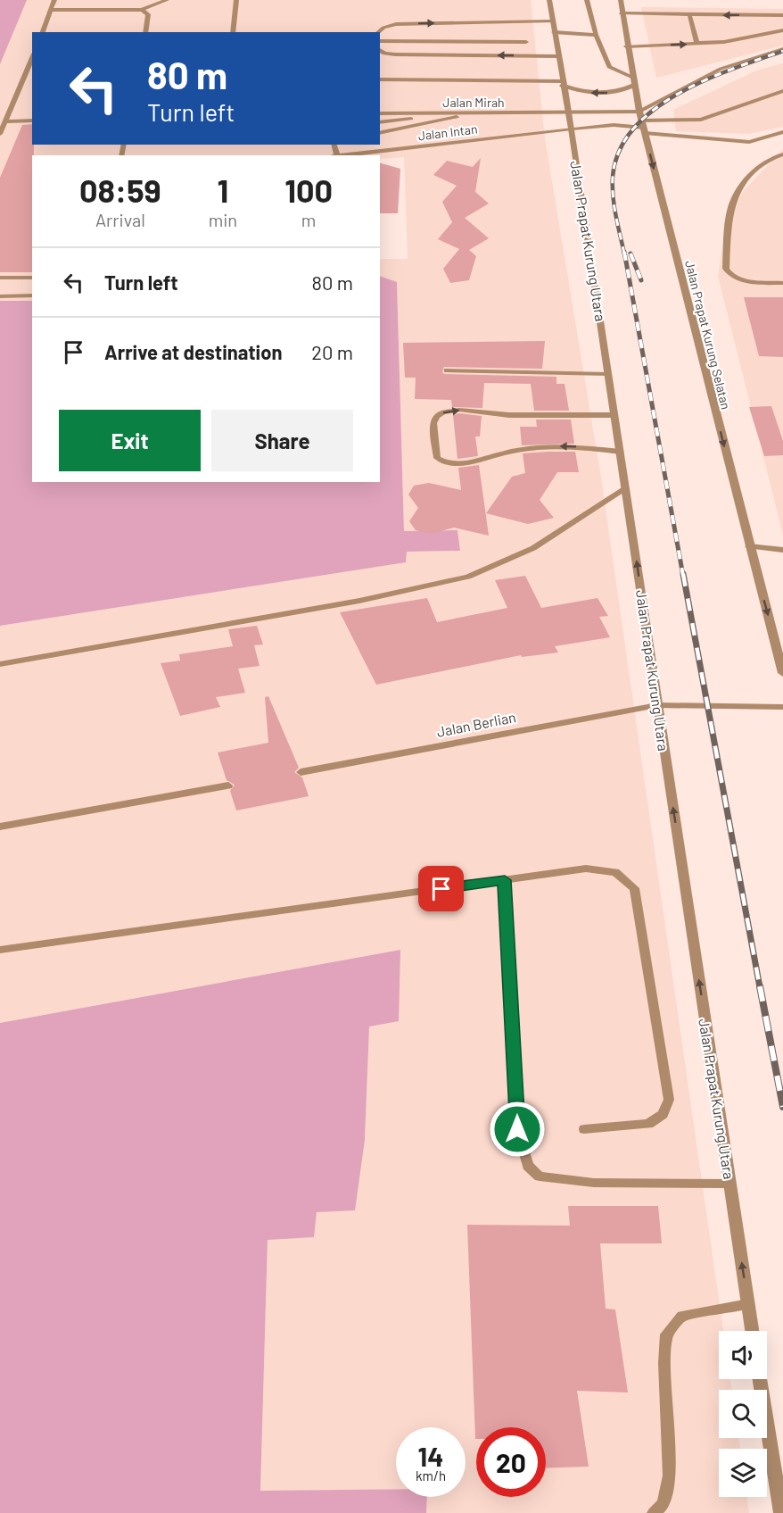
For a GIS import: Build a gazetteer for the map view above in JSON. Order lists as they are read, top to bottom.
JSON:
{
  "streets": {
    "street": ["Jalan Prapat Kurung Utara", "Jalan Prapat Kurung Selatan"],
    "lane": ["Jalan Mirah", "Jalan Intan", "Jalan Berlian"]
  },
  "crossings": [
    ["Jalan Mirah", "Jalan Prapat Kurung Utara"],
    ["Jalan Mirah", "Jalan Prapat Kurung Selatan"],
    ["Jalan Intan", "Jalan Prapat Kurung Utara"],
    ["Jalan Intan", "Jalan Prapat Kurung Selatan"],
    ["Jalan Prapat Kurung Utara", "Jalan Berlian"]
  ],
  "one_way": ["Jalan Prapat Kurung Utara", "Jalan Prapat Kurung Selatan"],
  "page": {
    "turn": ["80 m", "Turn left"],
    "eta": [
      "08:59",
      "Arrival",
      "1",
      "min",
      "100",
      "m"
    ],
    "list": [
      {
        "name": "Turn left",
        "value": "80 m"
      },
      {
        "name": "Arrive at destination",
        "value": "20 m"
      }
    ],
    "buttons": ["Exit", "Share"],
    "speed": "14 km/h",
    "limit": "20"
  }
}
